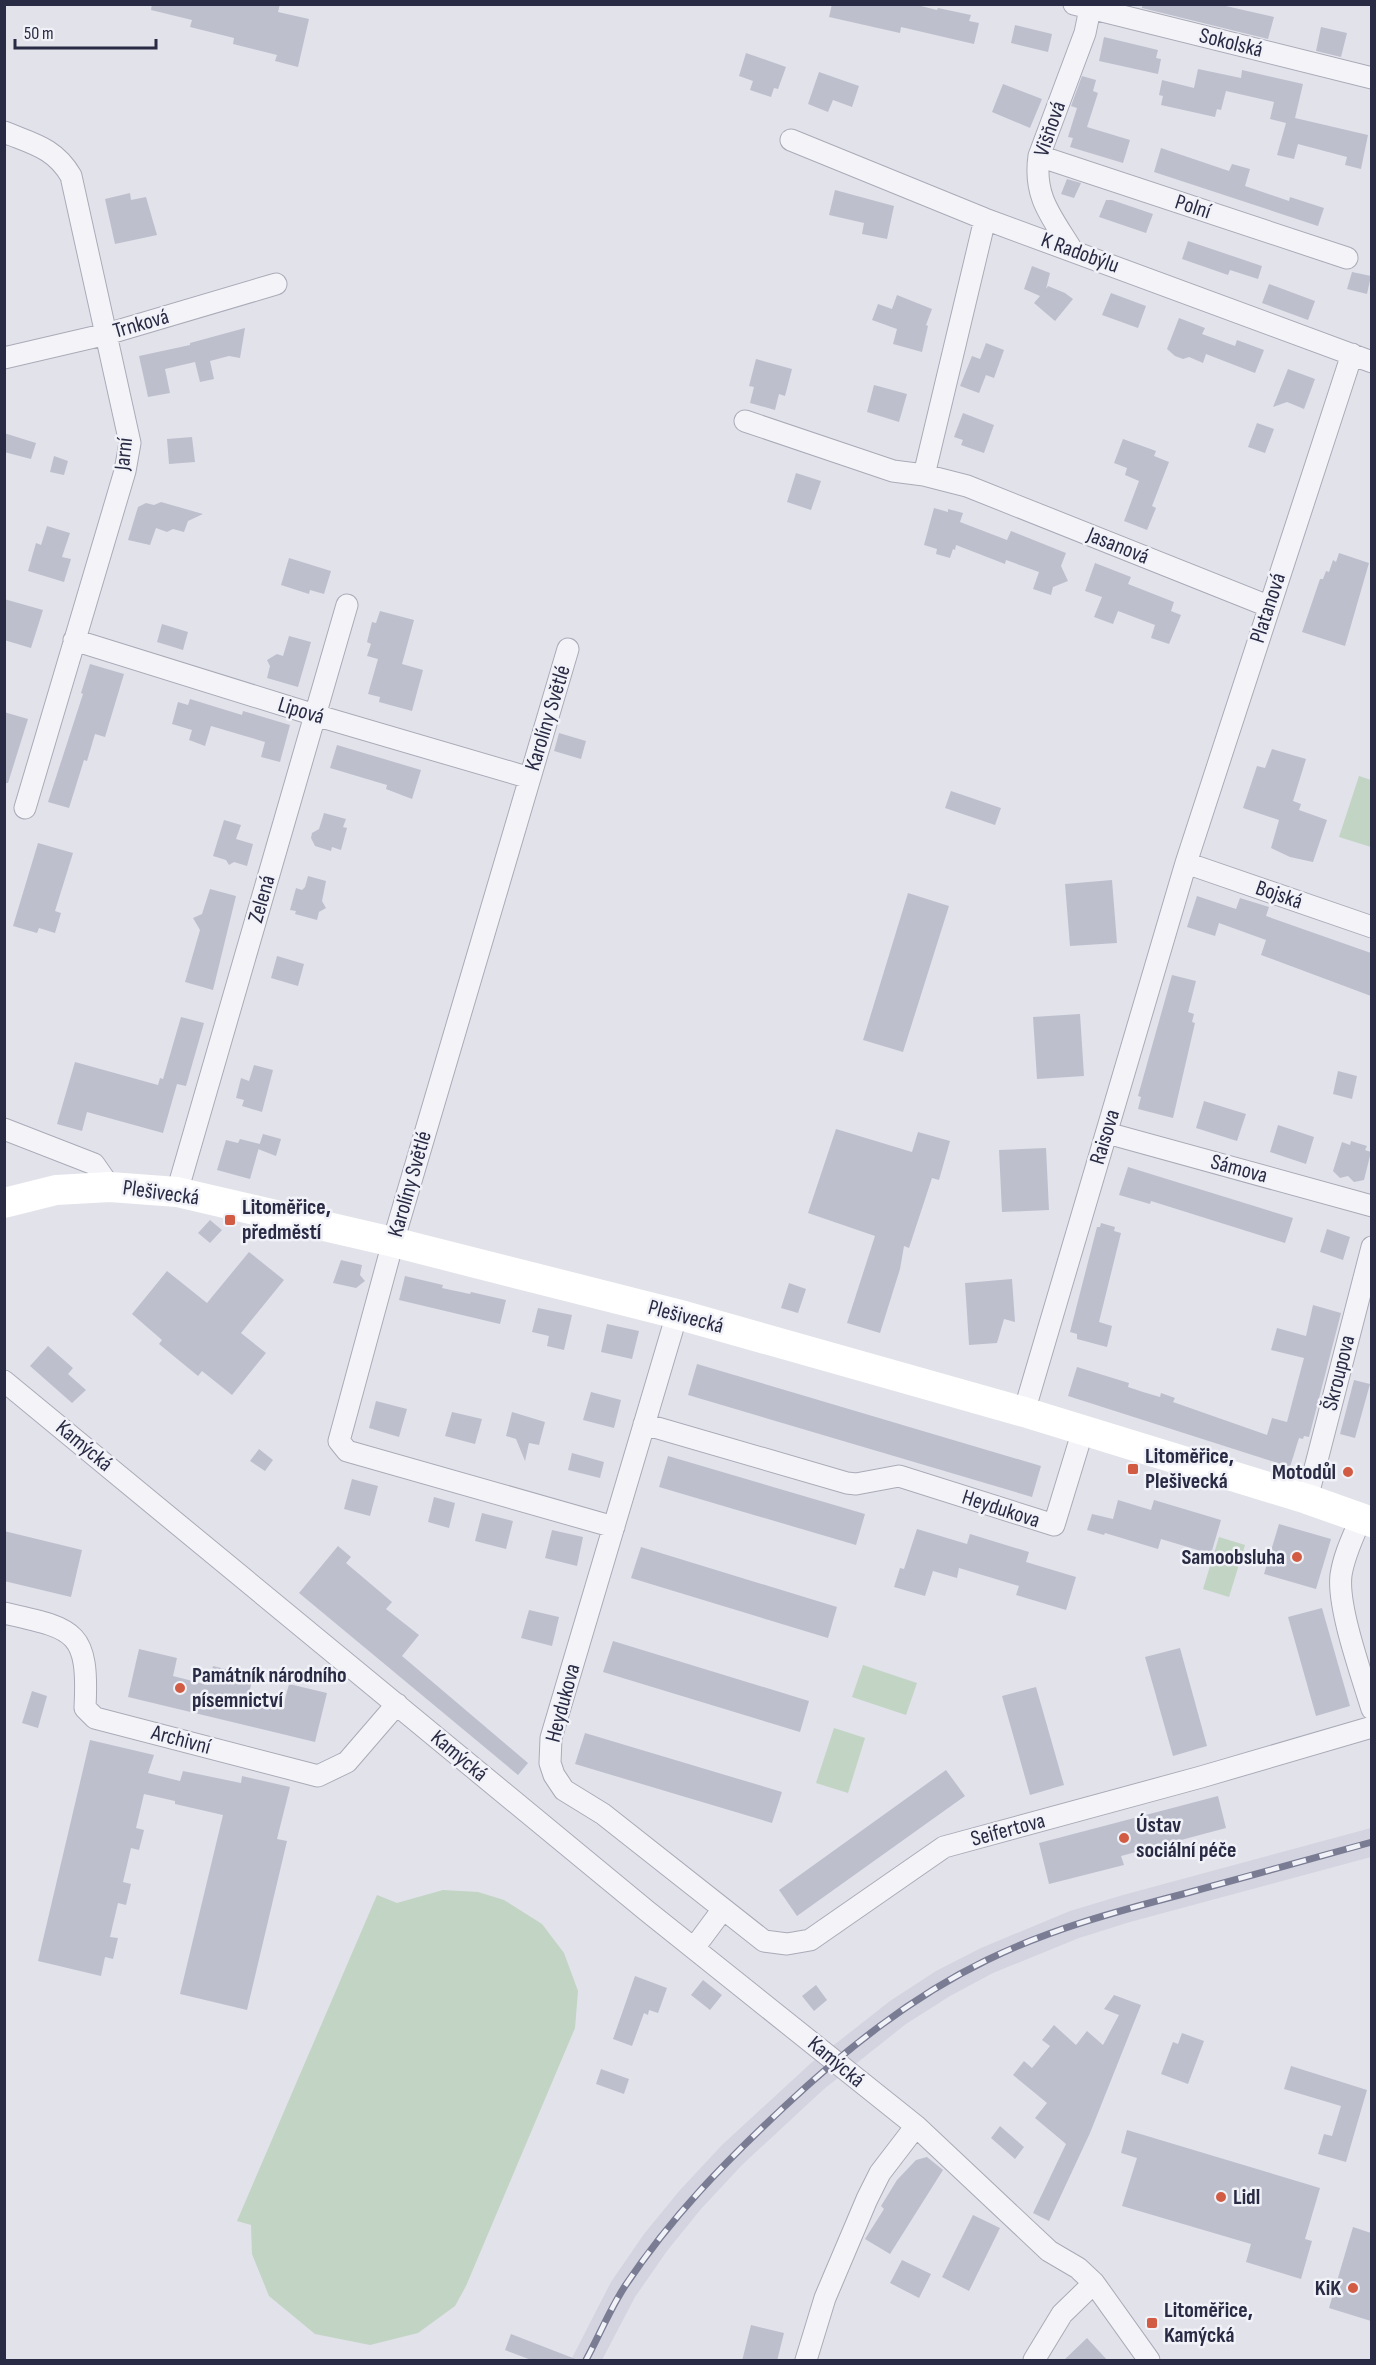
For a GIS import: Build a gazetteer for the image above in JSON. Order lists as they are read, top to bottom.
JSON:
{
  "streets": {
    "street": [
      "Sokolská",
      "Višňová",
      "Polní",
      "K Radobýlu",
      "Trnková",
      "Jarní",
      "Jasanová",
      "Platanová",
      "Lipová",
      "Karolíny Světlé",
      "Bojská",
      "Zelená",
      "Raisova",
      "Sámova",
      "Plešivecká",
      "Škroupova",
      "Kamýcká",
      "Heydukova",
      "Archivní",
      "Seifertova"
    ]
  },
  "crossings": [
    ["Sokolská", "Višňová"],
    ["Višňová", "Polní"],
    ["Višňová", "K Radobýlu"],
    ["K Radobýlu", "Platanová"],
    ["Trnková", "Jarní"],
    ["Jarní", "Lipová"],
    ["Jasanová", "Platanová"],
    ["Platanová", "Bojská"],
    ["Platanová", "Raisova"],
    ["Lipová", "Karolíny Světlé"],
    ["Lipová", "Zelená"],
    ["Karolíny Světlé", "Plešivecká"],
    ["Karolíny Světlé", "Heydukova"],
    ["Bojská", "Raisova"],
    ["Zelená", "Plešivecká"],
    ["Raisova", "Sámova"],
    ["Raisova", "Plešivecká"],
    ["Plešivecká", "Škroupova"],
    ["Plešivecká", "Heydukova"],
    ["Kamýcká", "Archivní"],
    ["Heydukova", "Seifertova"]
  ],
  "places": {
    "transit": ["Litoměřice, předměstí", "Litoměřice, Plešivecká", "Litoměřice, Kamýcká"],
    "other": [
      "Motodůl",
      "Samoobsluha",
      "Památník národního písemnictví",
      "Ústav sociální péče",
      "Lidl",
      "KiK"
    ]
  },
  "scale_bar": "50 m"
}
